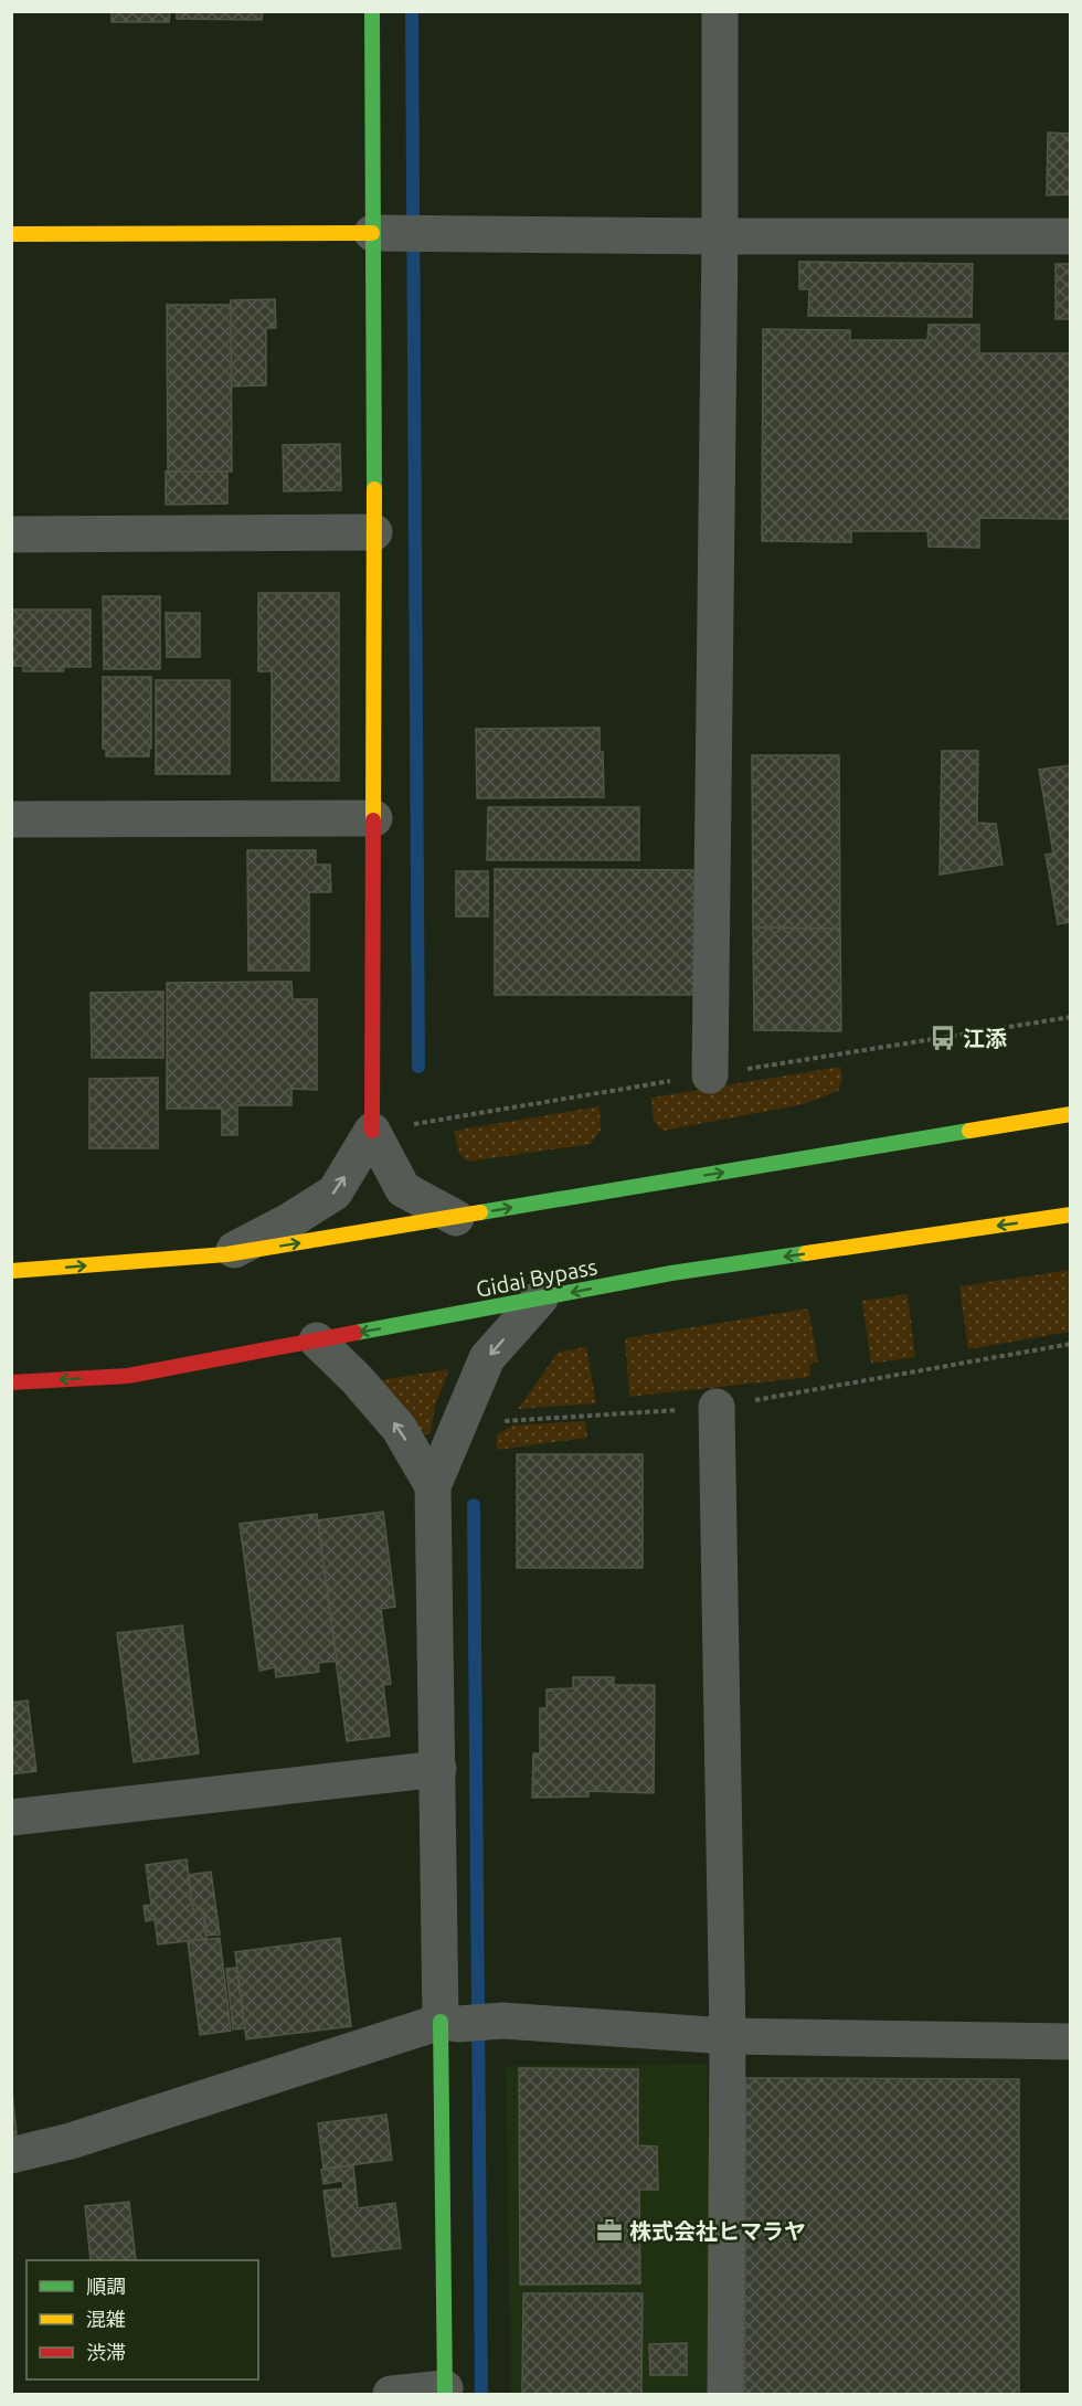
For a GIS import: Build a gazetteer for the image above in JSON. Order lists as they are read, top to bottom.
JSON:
{
  "streets": {
    "main road": ["Gidai Bypass"]
  },
  "places": {
    "bus stop": ["江添"],
    "office": ["株式会社ヒマラヤ"]
  },
  "legend": ["順調", "混雑", "渋滞"]
}
